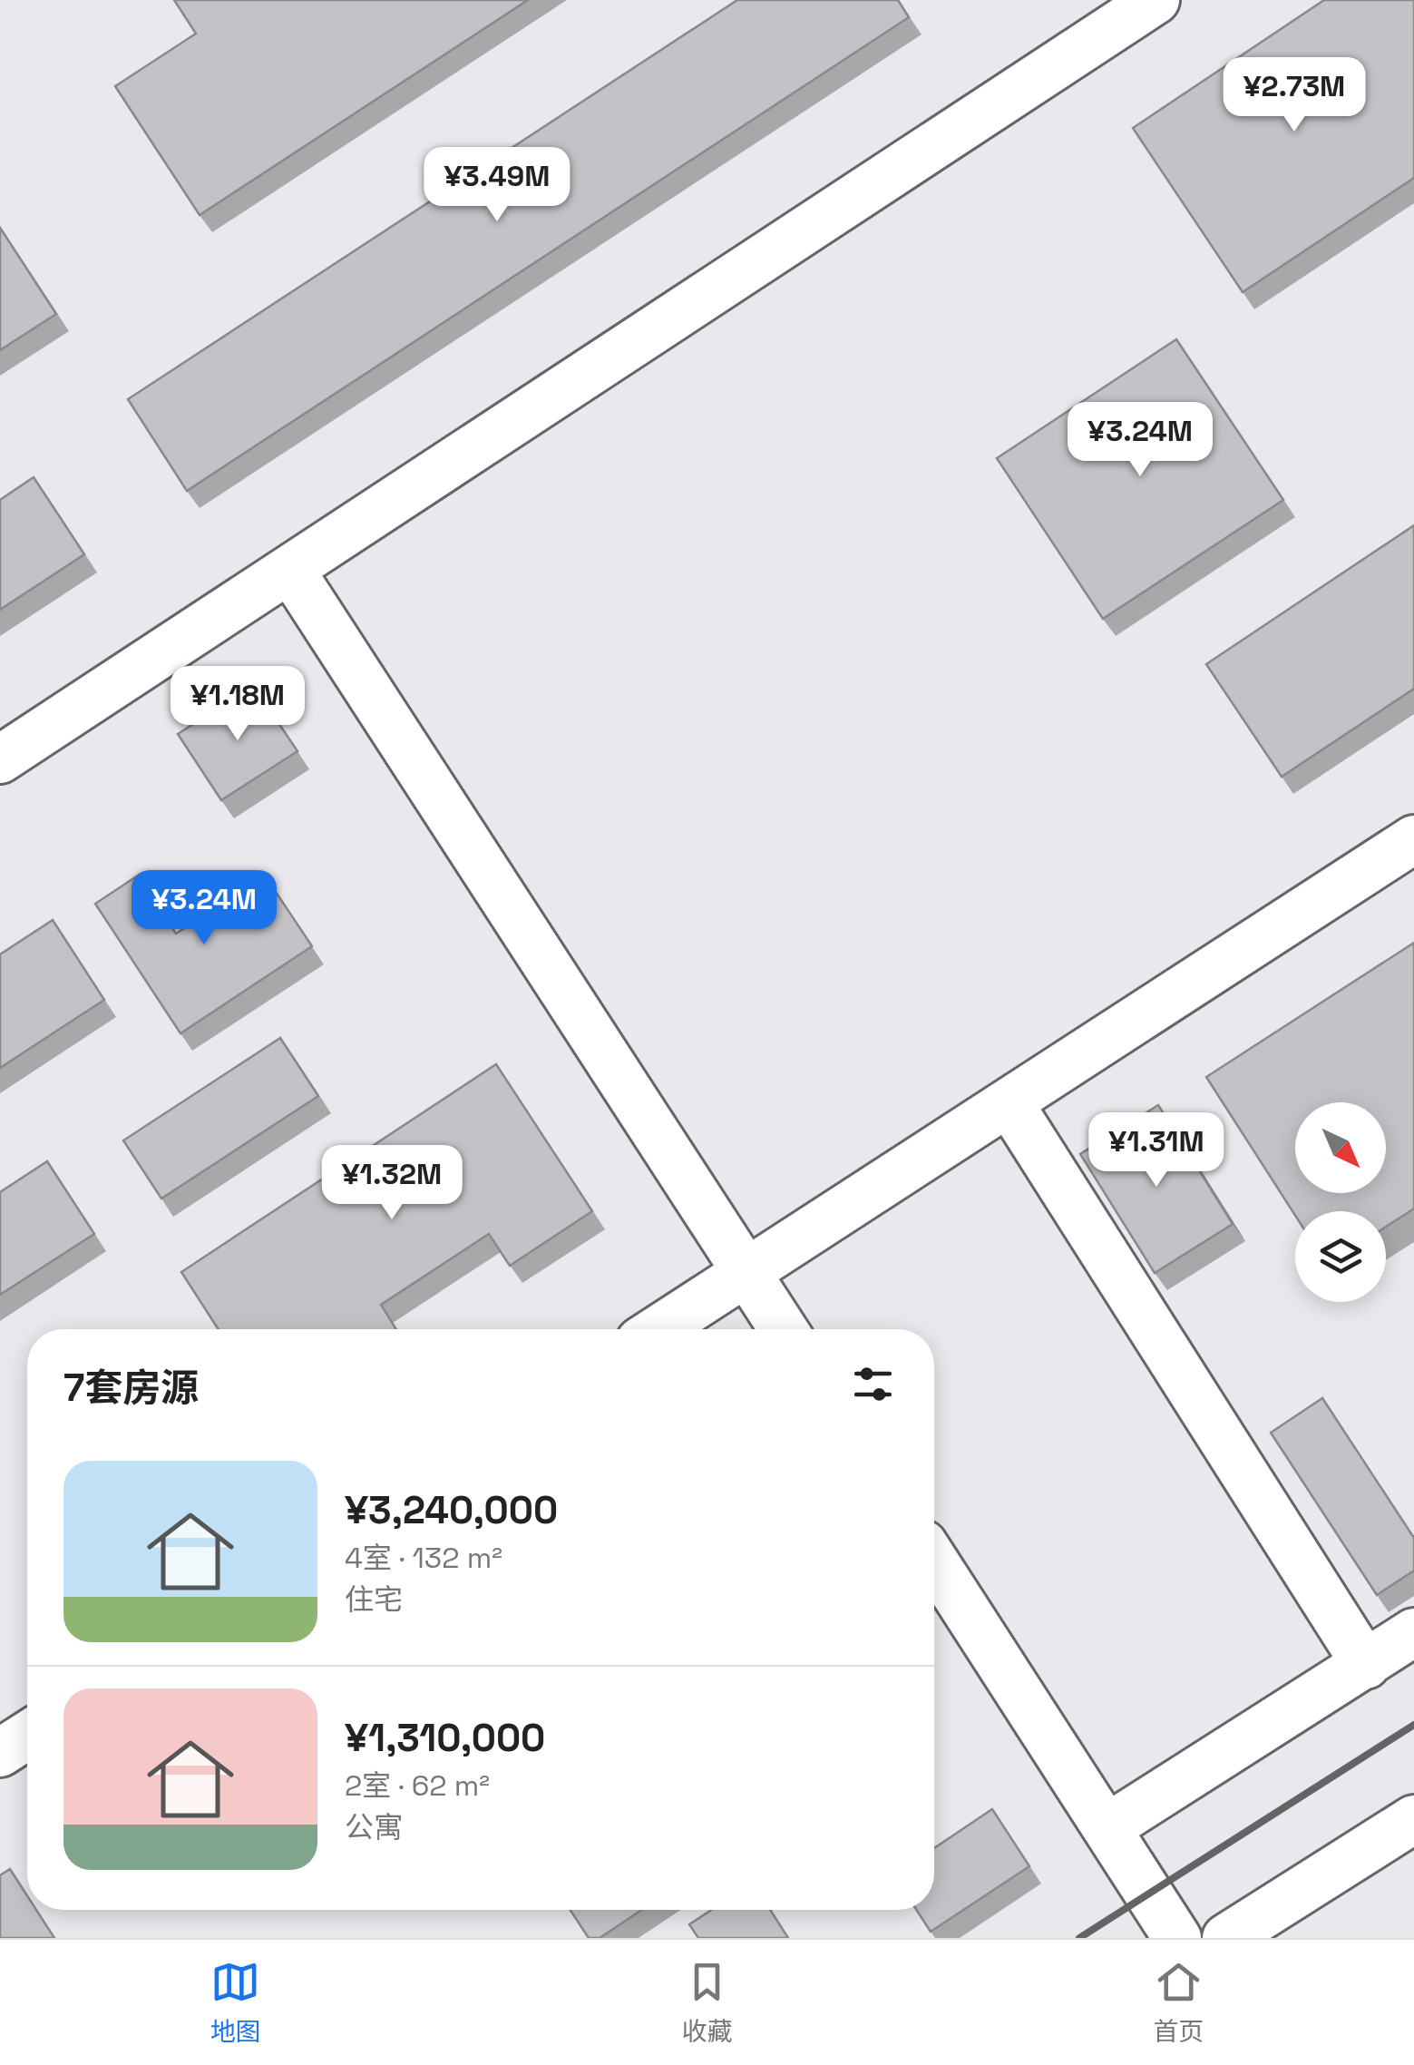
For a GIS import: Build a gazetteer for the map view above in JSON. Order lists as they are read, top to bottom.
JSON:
{
  "north": "bottom right",
  "page": {
    "price": [
      "¥2.73M",
      "¥3.49M",
      "¥3.24M",
      "¥1.18M",
      "¥3.24M",
      "¥1.31M",
      "¥1.32M"
    ],
    "heading": "7套房源",
    "list": [
      {
        "name": "¥3,240,000",
        "note": "4室 · 132 m² · 住宅"
      },
      {
        "name": "¥1,310,000",
        "note": "2室 · 62 m² · 公寓"
      }
    ],
    "tabs": ["地图", "收藏", "首页"]
  }
}
